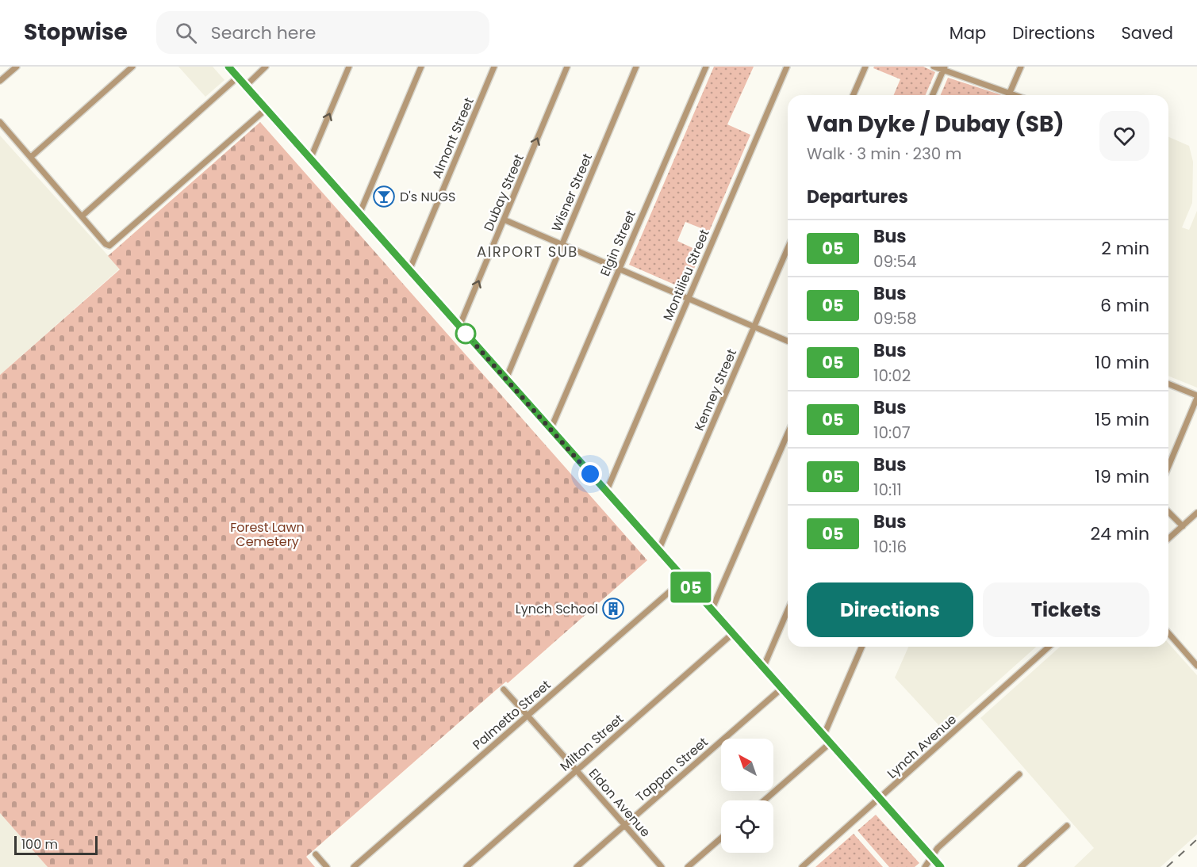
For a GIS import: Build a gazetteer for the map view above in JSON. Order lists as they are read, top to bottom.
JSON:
{
  "streets": {
    "street": [
      "Almont Street",
      "Dubay Street",
      "Wisner Street",
      "Elgin Street",
      "Montilieu Street",
      "Kenney Street",
      "Palmetto Street",
      "Milton Street",
      "Lynch Avenue",
      "Tappan Street",
      "Eldon Avenue"
    ]
  },
  "crossings": [
    ["Palmetto Street", "Eldon Avenue"],
    ["Milton Street", "Eldon Avenue"],
    ["Tappan Street", "Eldon Avenue"]
  ],
  "one_way": ["Dubay Street"],
  "districts": ["AIRPORT SUB"],
  "parks": ["Forest Lawn Cemetery"],
  "places": {
    "bar": ["D's NUGS"],
    "building": ["Lynch School"]
  },
  "lines": ["bus line 05"],
  "scale_bar": "100 m",
  "north": "top left",
  "page": {
    "header": "Stopwise",
    "search": "Search here",
    "nav": ["Map", "Directions", "Saved"],
    "on_map": "05",
    "heading": [
      ["Van Dyke / Dubay (SB)", "Walk · 3 min · 230 m"],
      "Departures"
    ],
    "list": [
      {
        "mark": "05",
        "name": "Bus",
        "note": "09:54",
        "value": "2 min"
      },
      {
        "mark": "05",
        "name": "Bus",
        "note": "09:58",
        "value": "6 min"
      },
      {
        "mark": "05",
        "name": "Bus",
        "note": "10:02",
        "value": "10 min"
      },
      {
        "mark": "05",
        "name": "Bus",
        "note": "10:07",
        "value": "15 min"
      },
      {
        "mark": "05",
        "name": "Bus",
        "note": "10:11",
        "value": "19 min"
      },
      {
        "mark": "05",
        "name": "Bus",
        "note": "10:16",
        "value": "24 min"
      }
    ],
    "buttons": ["Directions", "Tickets"],
    "scale": "100 m"
  }
}
